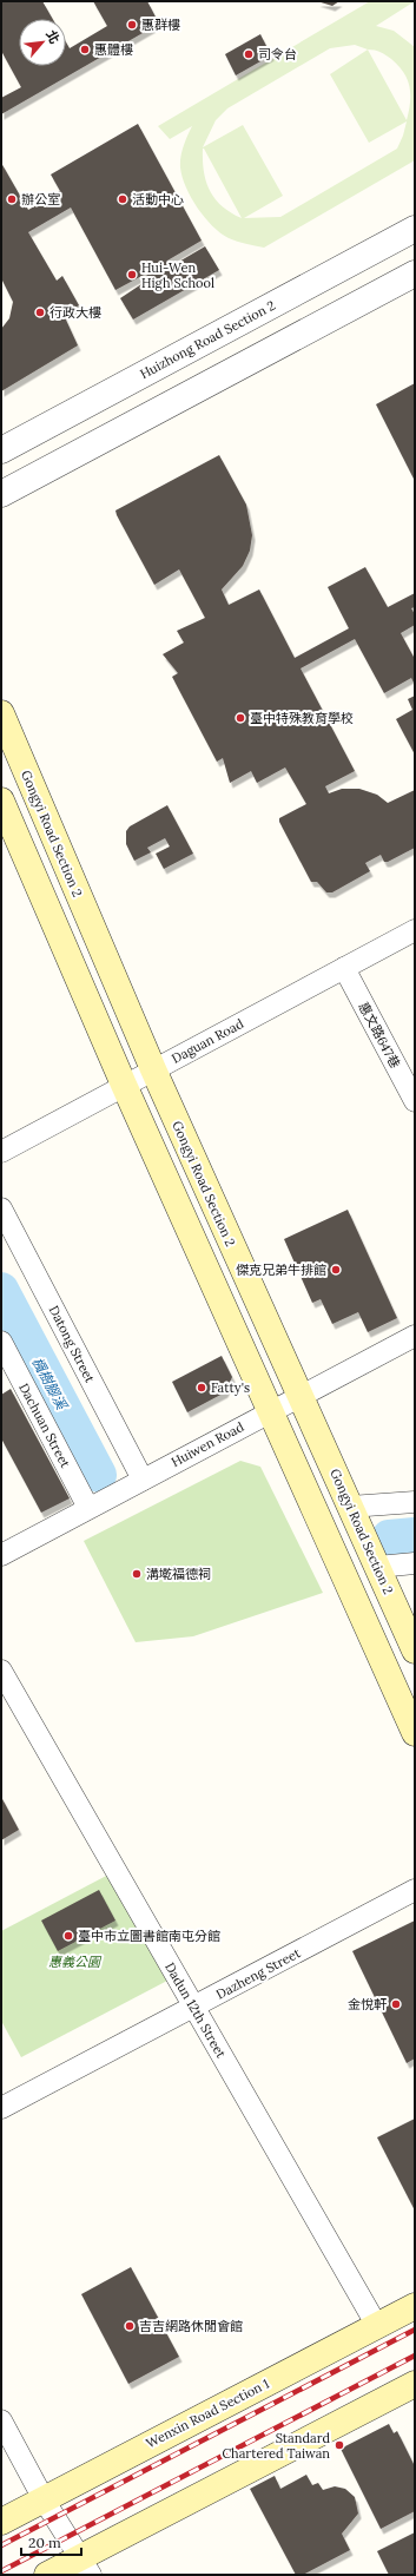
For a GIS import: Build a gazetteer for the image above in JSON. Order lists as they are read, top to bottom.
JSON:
{
  "streets": {
    "main road": ["Gongyi Road Section 2", "Wenxin Road Section 1"],
    "street": [
      "Huizhong Road Section 2",
      "惠文路647巷",
      "Daguan Road",
      "Datong Street",
      "Dachuan Street",
      "Huiwen Road",
      "Dazheng Street",
      "Dadun 12th Street"
    ]
  },
  "crossings": [
    ["Gongyi Road Section 2", "Daguan Road"],
    ["Gongyi Road Section 2", "Huiwen Road"],
    ["惠文路647巷", "Daguan Road"],
    ["Datong Street", "Huiwen Road"],
    ["Dachuan Street", "Huiwen Road"],
    ["Dazheng Street", "Dadun 12th Street"],
    ["Dadun 12th Street", "Wenxin Road Section 1"]
  ],
  "water": ["楓樹腳溪"],
  "parks": ["惠義公園"],
  "places": [
    "惠群樓",
    "惠體樓",
    "司令台",
    "辦公室",
    "活動中心",
    "Hui-Wen High School",
    "行政大樓",
    "臺中特殊教育學校",
    "傑克兄弟牛排館",
    "Fatty's",
    "溝墘福德祠",
    "臺中市立圖書館南屯分館",
    "金悅軒",
    "吉吉網路休閒會館",
    "Standard Chartered Taiwan"
  ],
  "scale_bar": "20 m",
  "north": "top right"
}
